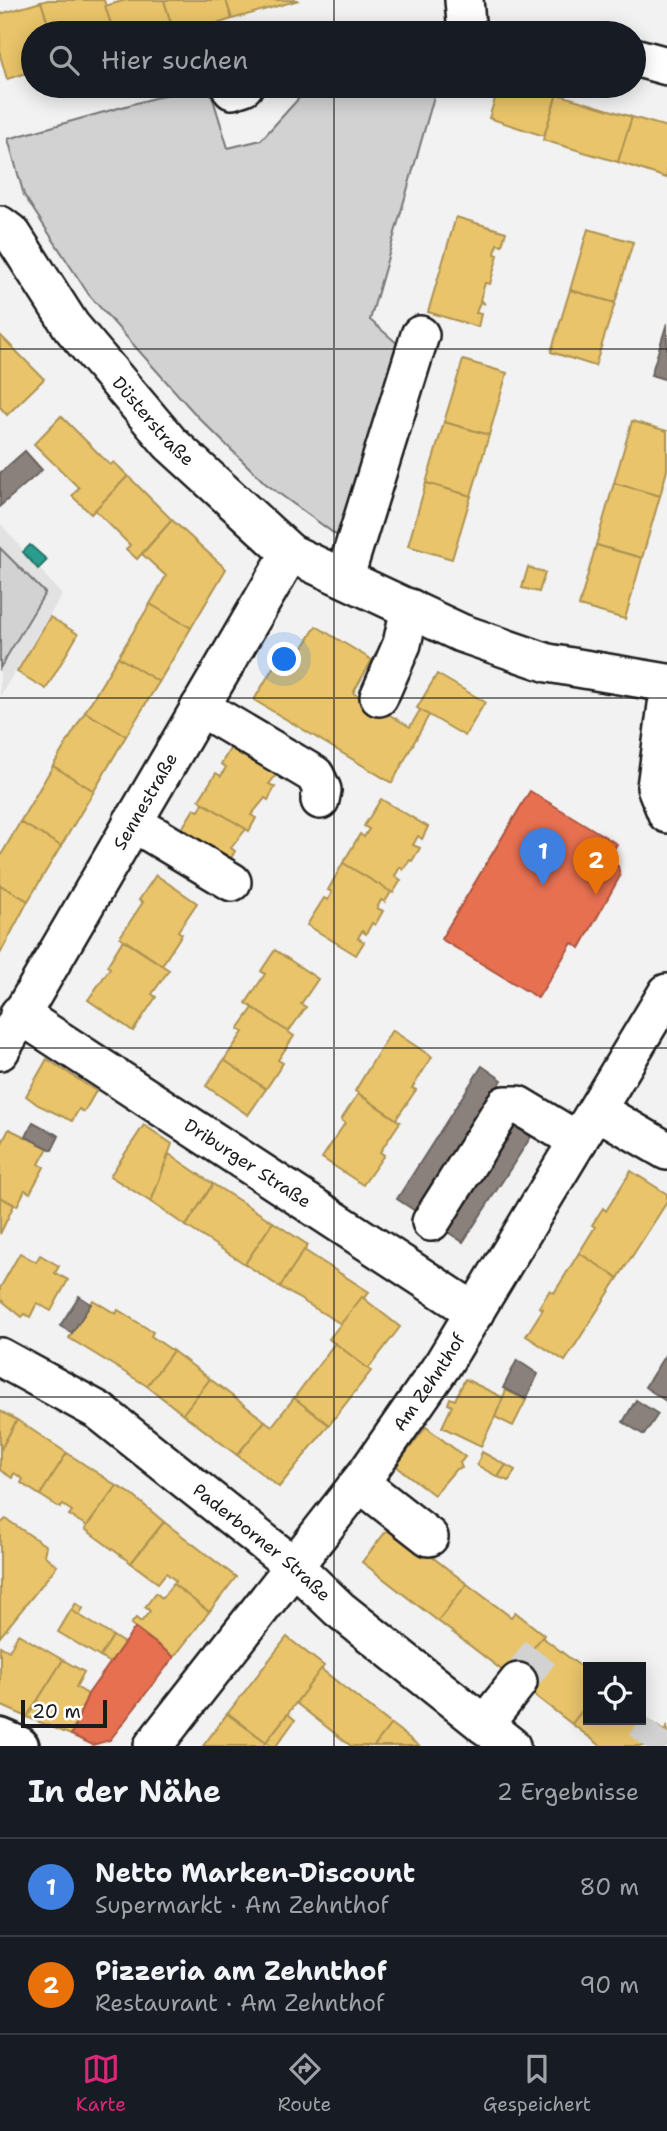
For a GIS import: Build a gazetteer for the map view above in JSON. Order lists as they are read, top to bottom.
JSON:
{
  "streets": {
    "street": [
      "Düsterstraße",
      "Sennestraße",
      "Driburger Straße",
      "Am Zehnthof",
      "Paderborner Straße"
    ]
  },
  "crossings": [
    ["Düsterstraße", "Sennestraße"],
    ["Sennestraße", "Driburger Straße"],
    ["Driburger Straße", "Am Zehnthof"],
    ["Am Zehnthof", "Paderborner Straße"]
  ],
  "scale_bar": "20 m",
  "page": {
    "search": "Hier suchen",
    "pins": ["1", "2"],
    "scale": "20 m",
    "heading": ["In der Nähe", "2 Ergebnisse"],
    "list": [
      {
        "mark": "1",
        "name": "Netto Marken-Discount",
        "note": "Supermarkt · Am Zehnthof",
        "value": "80 m"
      },
      {
        "mark": "2",
        "name": "Pizzeria am Zehnthof",
        "note": "Restaurant · Am Zehnthof",
        "value": "90 m"
      }
    ],
    "nav": ["Karte", "Route", "Gespeichert"]
  }
}
